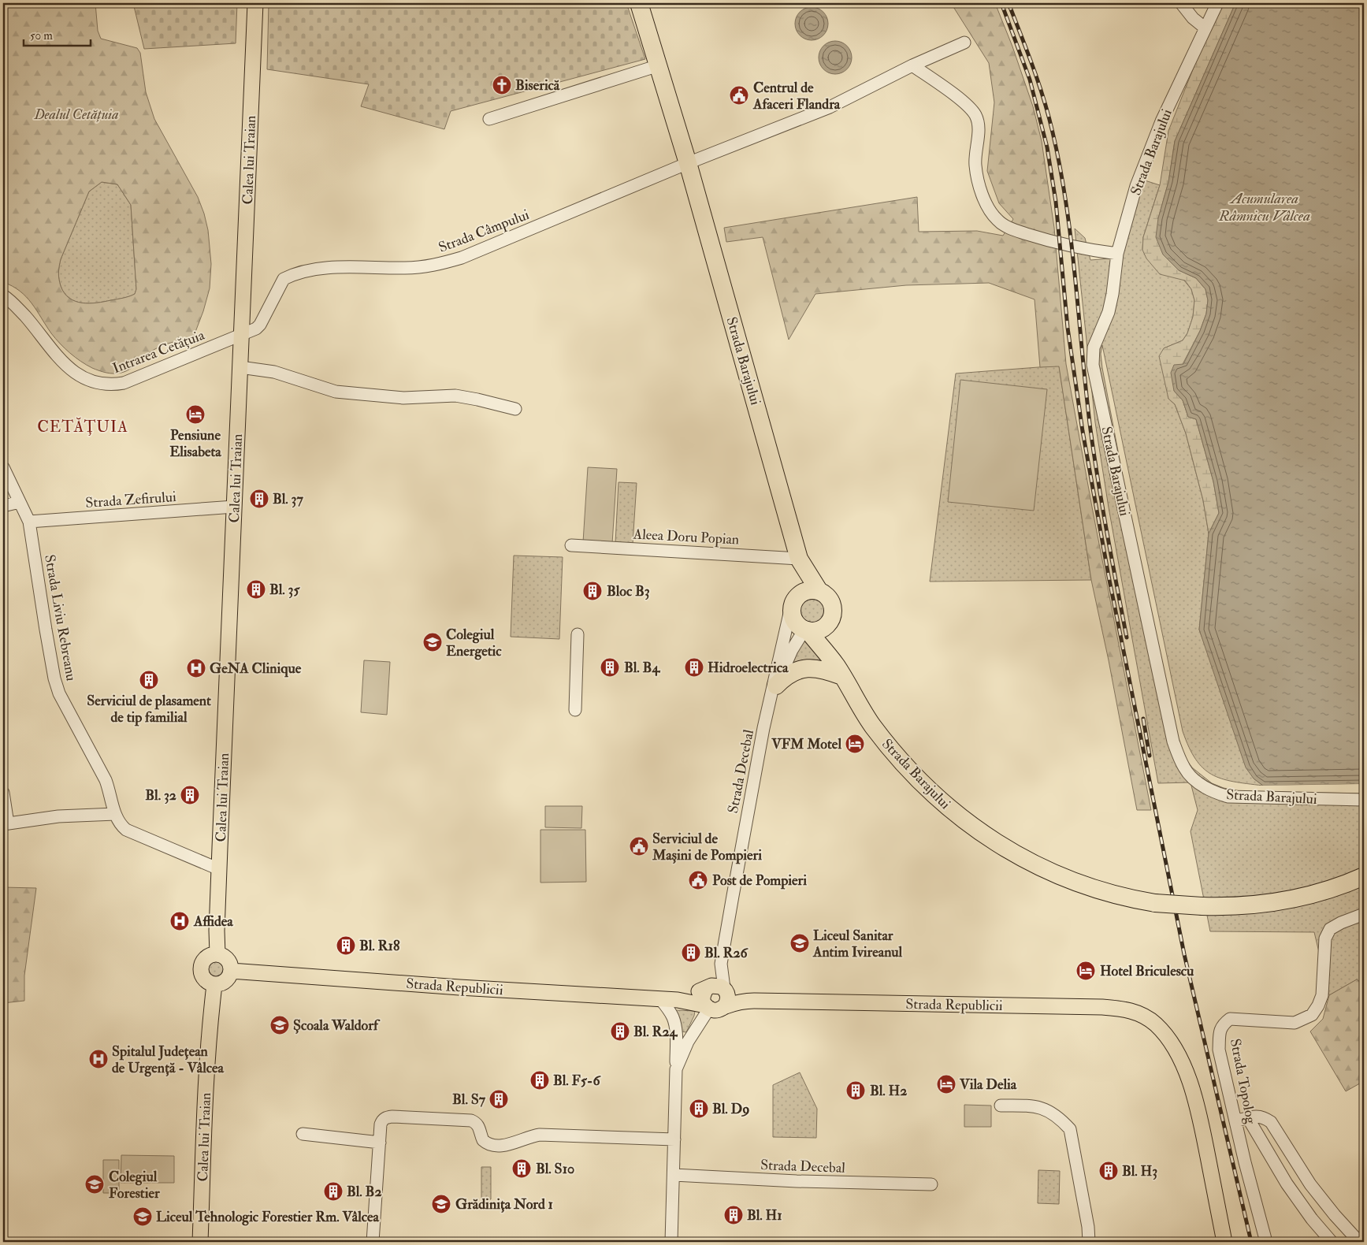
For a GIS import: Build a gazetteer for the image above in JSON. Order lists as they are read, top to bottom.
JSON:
{
  "streets": {
    "highway": ["Strada Barajului"],
    "main road": ["Calea lui Traian", "Strada Republicii"],
    "street": [
      "Strada Câmpului",
      "Intrarea Cetățuia",
      "Strada Zefirului",
      "Aleea Doru Popian",
      "Strada Liviu Rebreanu",
      "Strada Decebal",
      "Strada Topolog"
    ]
  },
  "crossings": [
    ["Strada Barajului", "Strada Câmpului"],
    ["Strada Barajului", "Aleea Doru Popian"],
    ["Strada Barajului", "Strada Decebal"],
    ["Calea lui Traian", "Strada Câmpului"],
    ["Calea lui Traian", "Intrarea Cetățuia"],
    ["Calea lui Traian", "Strada Zefirului"],
    ["Calea lui Traian", "Strada Liviu Rebreanu"],
    ["Calea lui Traian", "Strada Republicii"],
    ["Strada Câmpului", "Intrarea Cetățuia"],
    ["Strada Zefirului", "Strada Liviu Rebreanu"],
    ["Strada Decebal", "Strada Republicii"]
  ],
  "districts": ["CETĂȚUIA"],
  "water": ["Acumularea Râmnicu Vâlcea"],
  "parks": ["Dealul Cetățuia"],
  "places": {
    "church": ["Biserică"],
    "public building": ["Centrul de Afaceri Flandra", "Serviciul de Mașini de Pompieri", "Post de Pompieri"],
    "hotel": [
      "Pensiune Elisabeta",
      "VFM Motel",
      "Hotel Briculescu",
      "Vila Delia"
    ],
    "building": [
      "Bl. 37",
      "Bl. 35",
      "Bloc B3",
      "Bl. B4",
      "Hidroelectrica",
      "Serviciul de plasament de tip familial",
      "Bl. 32",
      "Bl. R18",
      "Bl. R26",
      "Bl. R24",
      "Bl. F5-6",
      "Bl. H2",
      "Bl. S7",
      "Bl. D9",
      "Bl. S10",
      "Bl. H3",
      "Bl. B2",
      "Bl. H1"
    ],
    "school or university": [
      "Colegiul Energetic",
      "Liceul Sanitar Antim Ivireanul",
      "Școala Waldorf",
      "Colegiul Forestier",
      "Grădinița Nord 1",
      "Liceul Tehnologic Forestier Rm. Vâlcea"
    ],
    "hospital": ["GeNA Clinique", "Affidea", "Spitalul Județean de Urgență - Vâlcea"]
  },
  "scale_bar": "50 m"
}
